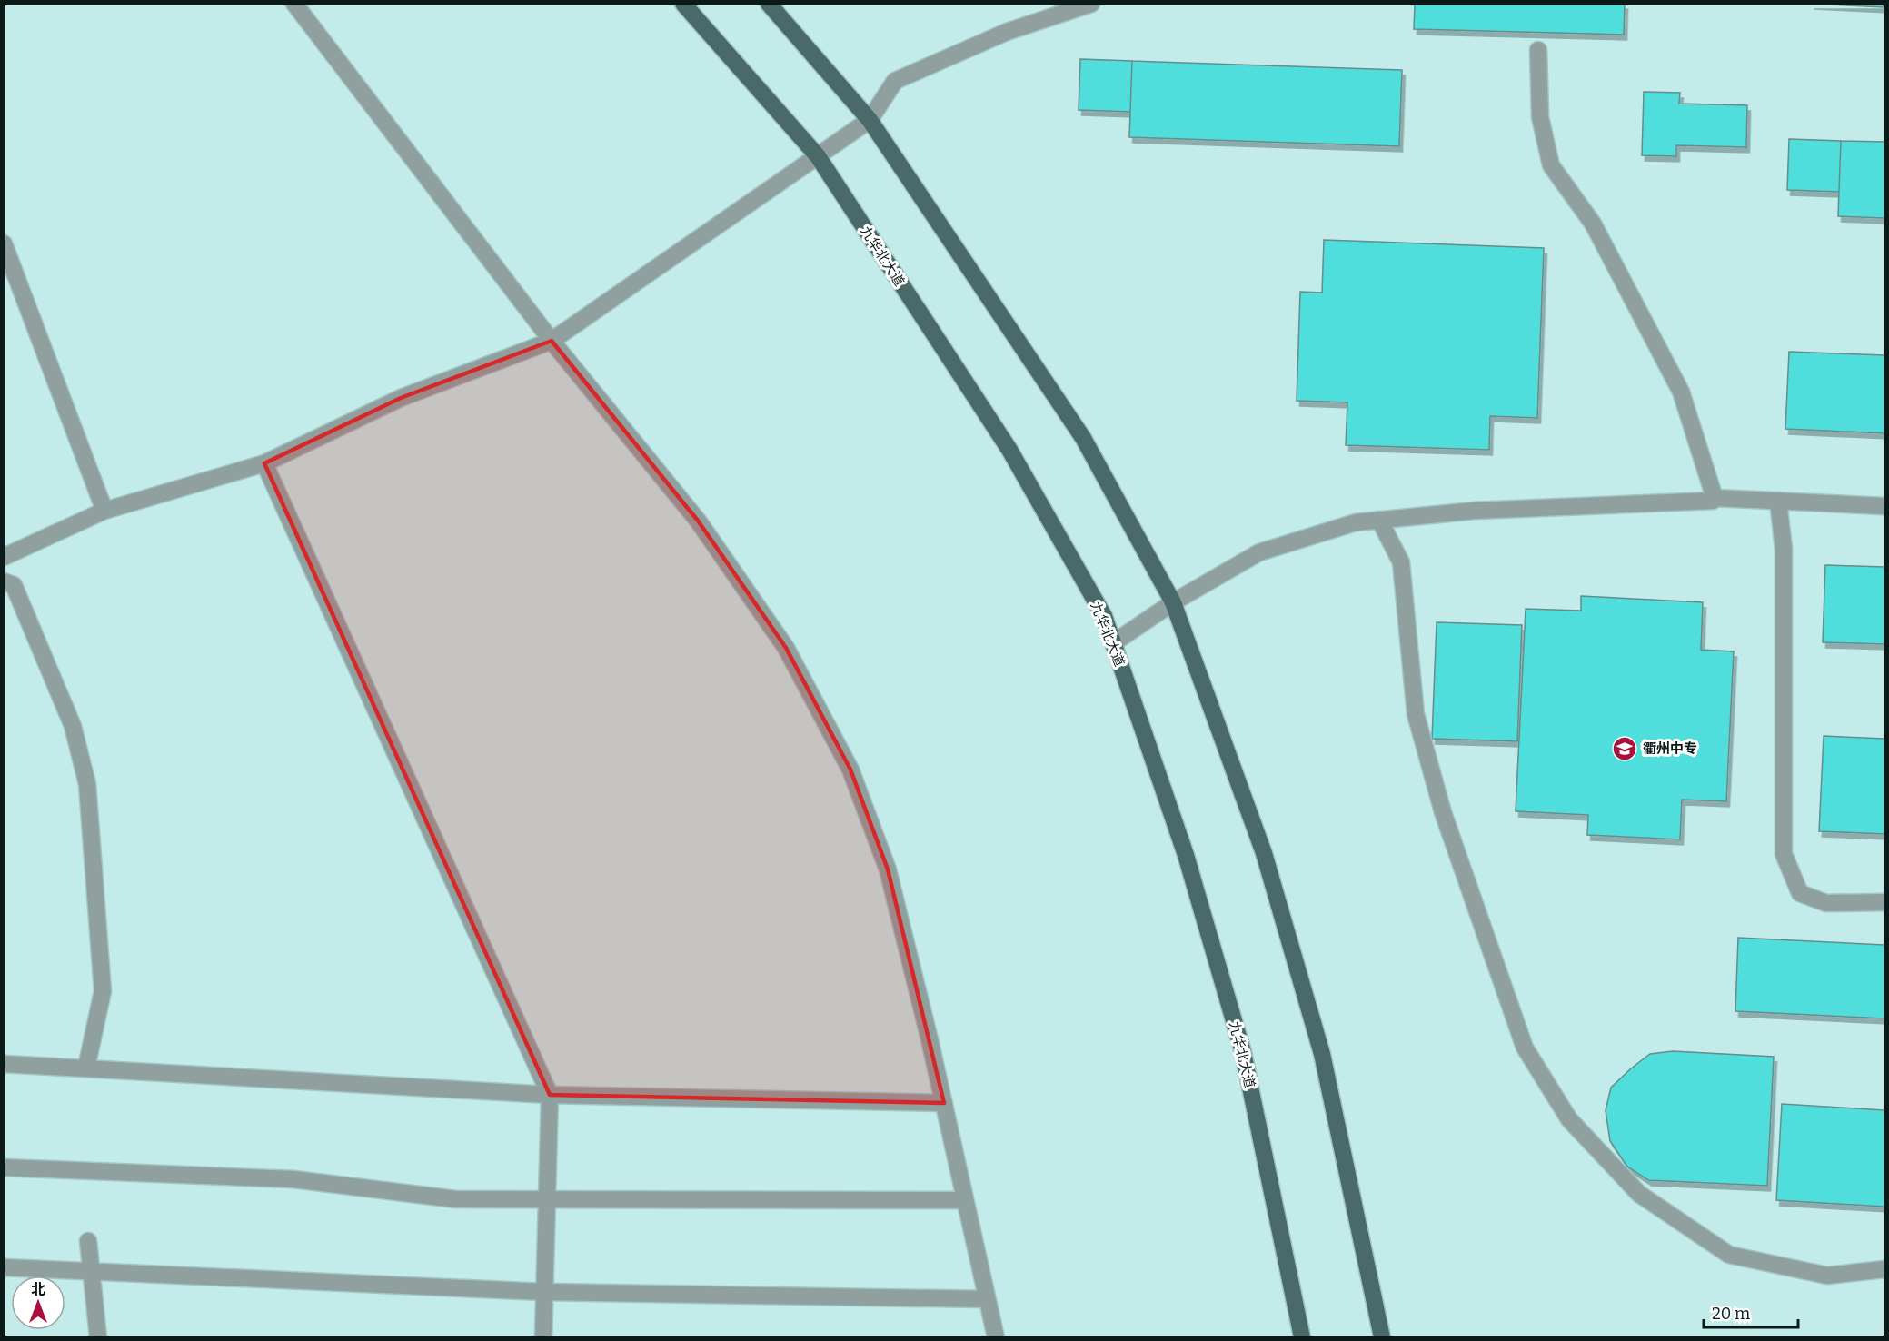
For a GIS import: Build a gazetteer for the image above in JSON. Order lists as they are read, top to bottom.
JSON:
{
  "streets": {
    "main road": ["九华北大道"]
  },
  "places": {
    "school or university": ["衢州中专"]
  },
  "scale_bar": "20 m",
  "north": "top"
}
